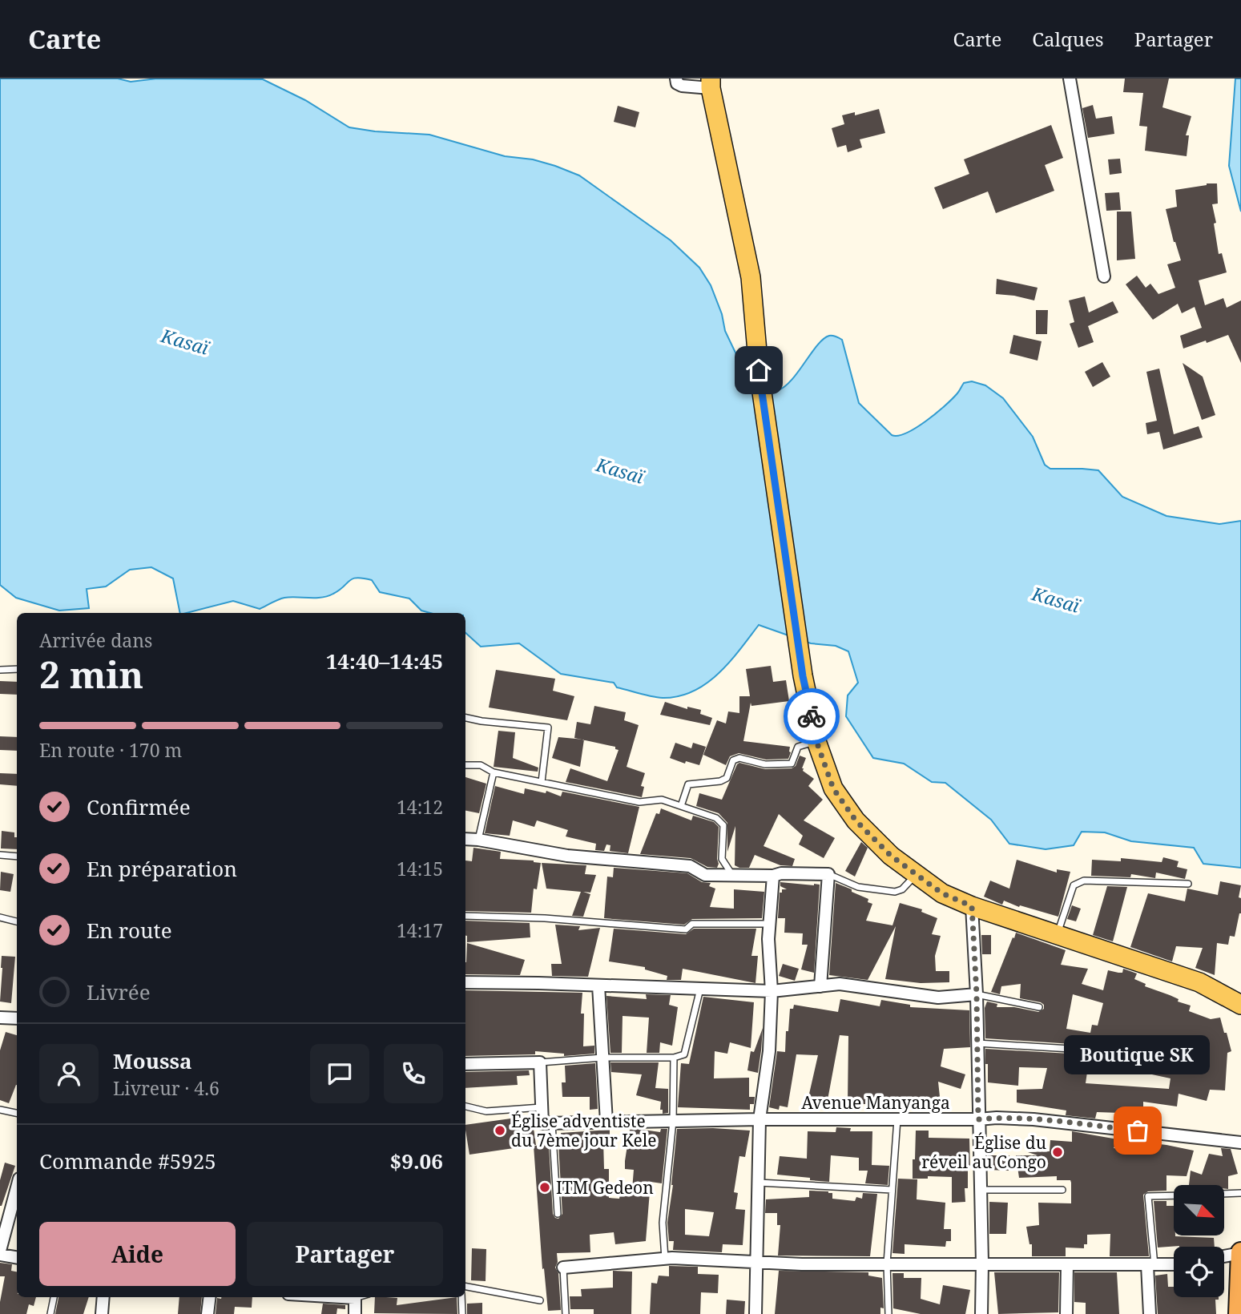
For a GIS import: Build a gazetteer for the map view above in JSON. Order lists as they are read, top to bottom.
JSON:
{
  "streets": {
    "street": ["Avenue Manyanga"]
  },
  "water": ["Kasaï"],
  "places": [
    "Église adventiste du 7ème jour Kele",
    "Boutique SK",
    "Église du réveil au Congo",
    "ITM Gedeon"
  ],
  "north": "bottom right",
  "page": {
    "header": "Carte",
    "nav": ["Carte", "Calques", "Partager"],
    "heading": ["2 min", "Arrivée dans", "14:40–14:45"],
    "panel": [
      "Moussa",
      "Livreur · 4.6",
      "Commande #5925",
      "$9.06"
    ],
    "bar": "En route · 170 m",
    "list": [
      ["Confirmée", "14:12"],
      ["En préparation", "14:15"],
      ["En route", "14:17"],
      "Livrée"
    ],
    "bubble": "Boutique SK",
    "buttons": ["Aide", "Partager"]
  }
}
